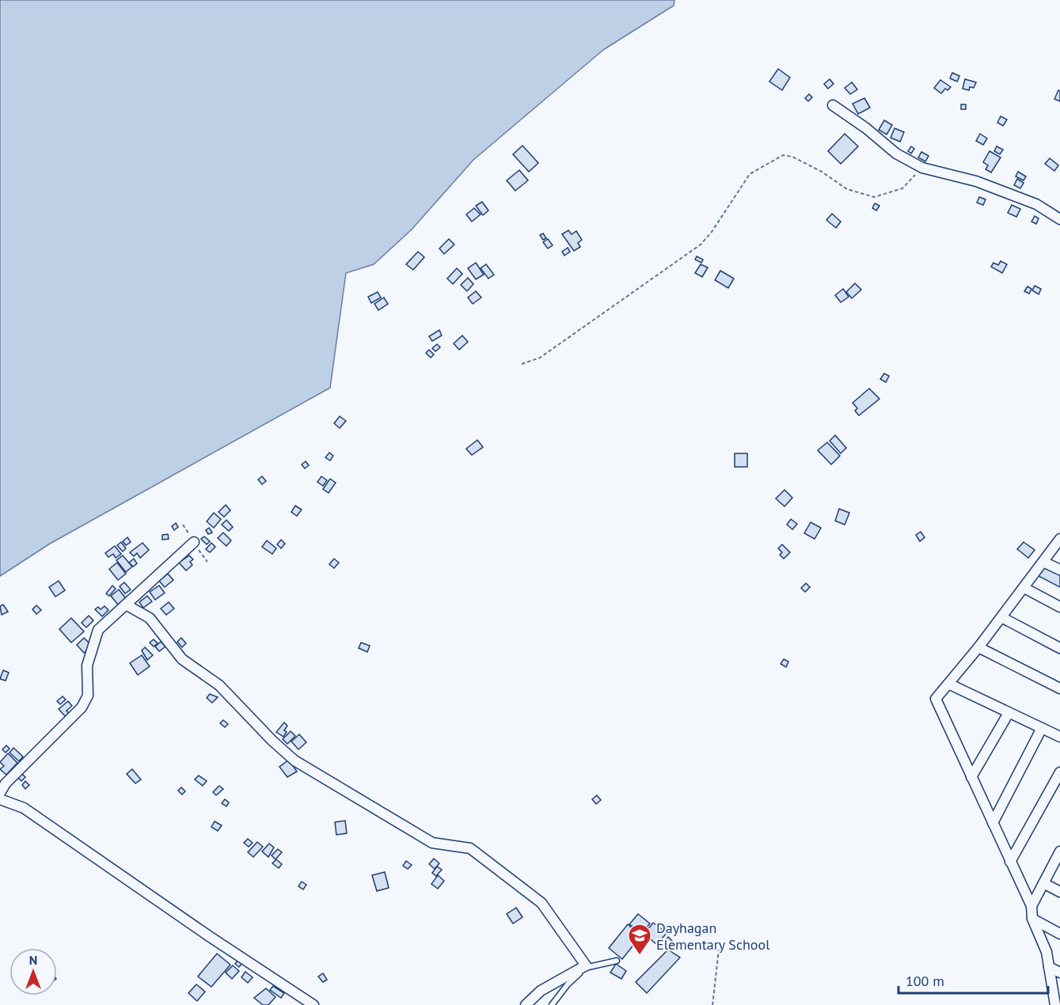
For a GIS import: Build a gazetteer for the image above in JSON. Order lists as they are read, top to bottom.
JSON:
{
  "places": {
    "school or university": ["Dayhagan Elementary School"]
  },
  "scale_bar": "100 m",
  "north": "top"
}
